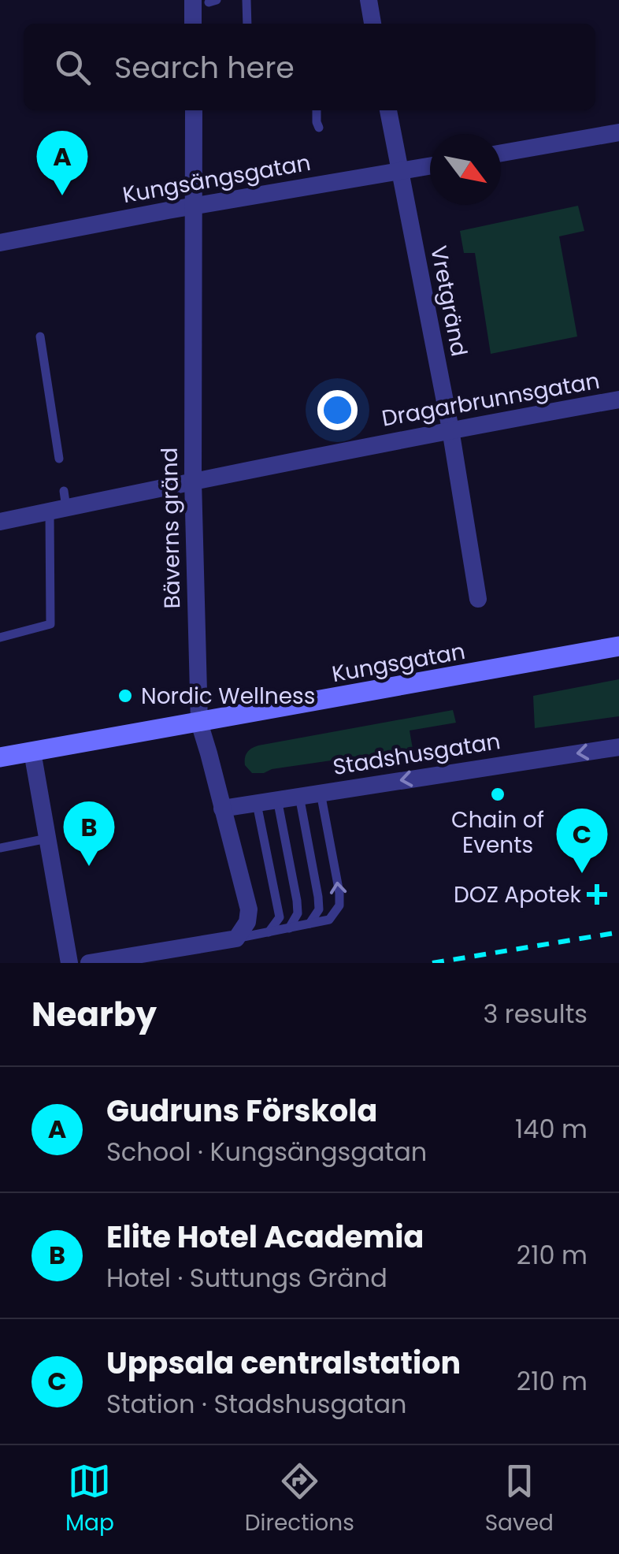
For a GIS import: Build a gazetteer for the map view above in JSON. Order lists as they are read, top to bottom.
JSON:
{
  "streets": {
    "main road": ["Kungsgatan"],
    "street": [
      "Kungsängsgatan",
      "Vretgränd",
      "Dragarbrunnsgatan",
      "Bäverns gränd",
      "Stadshusgatan"
    ]
  },
  "crossings": [
    ["Kungsängsgatan", "Vretgränd"],
    ["Kungsängsgatan", "Bäverns gränd"],
    ["Vretgränd", "Dragarbrunnsgatan"],
    ["Dragarbrunnsgatan", "Bäverns gränd"],
    ["Bäverns gränd", "Kungsgatan"],
    ["Bäverns gränd", "Stadshusgatan"]
  ],
  "one_way": ["Stadshusgatan"],
  "places": {
    "other": ["Nordic Wellness", "Chain of Events"],
    "health": ["DOZ Apotek"]
  },
  "north": "bottom right",
  "page": {
    "search": "Search here",
    "pins": ["A", "B", "C"],
    "heading": ["Nearby", "3 results"],
    "list": [
      {
        "mark": "A",
        "name": "Gudruns Förskola",
        "note": "School · Kungsängsgatan",
        "value": "140 m"
      },
      {
        "mark": "B",
        "name": "Elite Hotel Academia",
        "note": "Hotel · Suttungs Gränd",
        "value": "210 m"
      },
      {
        "mark": "C",
        "name": "Uppsala centralstation",
        "note": "Station · Stadshusgatan",
        "value": "210 m"
      }
    ],
    "nav": ["Map", "Directions", "Saved"]
  }
}
